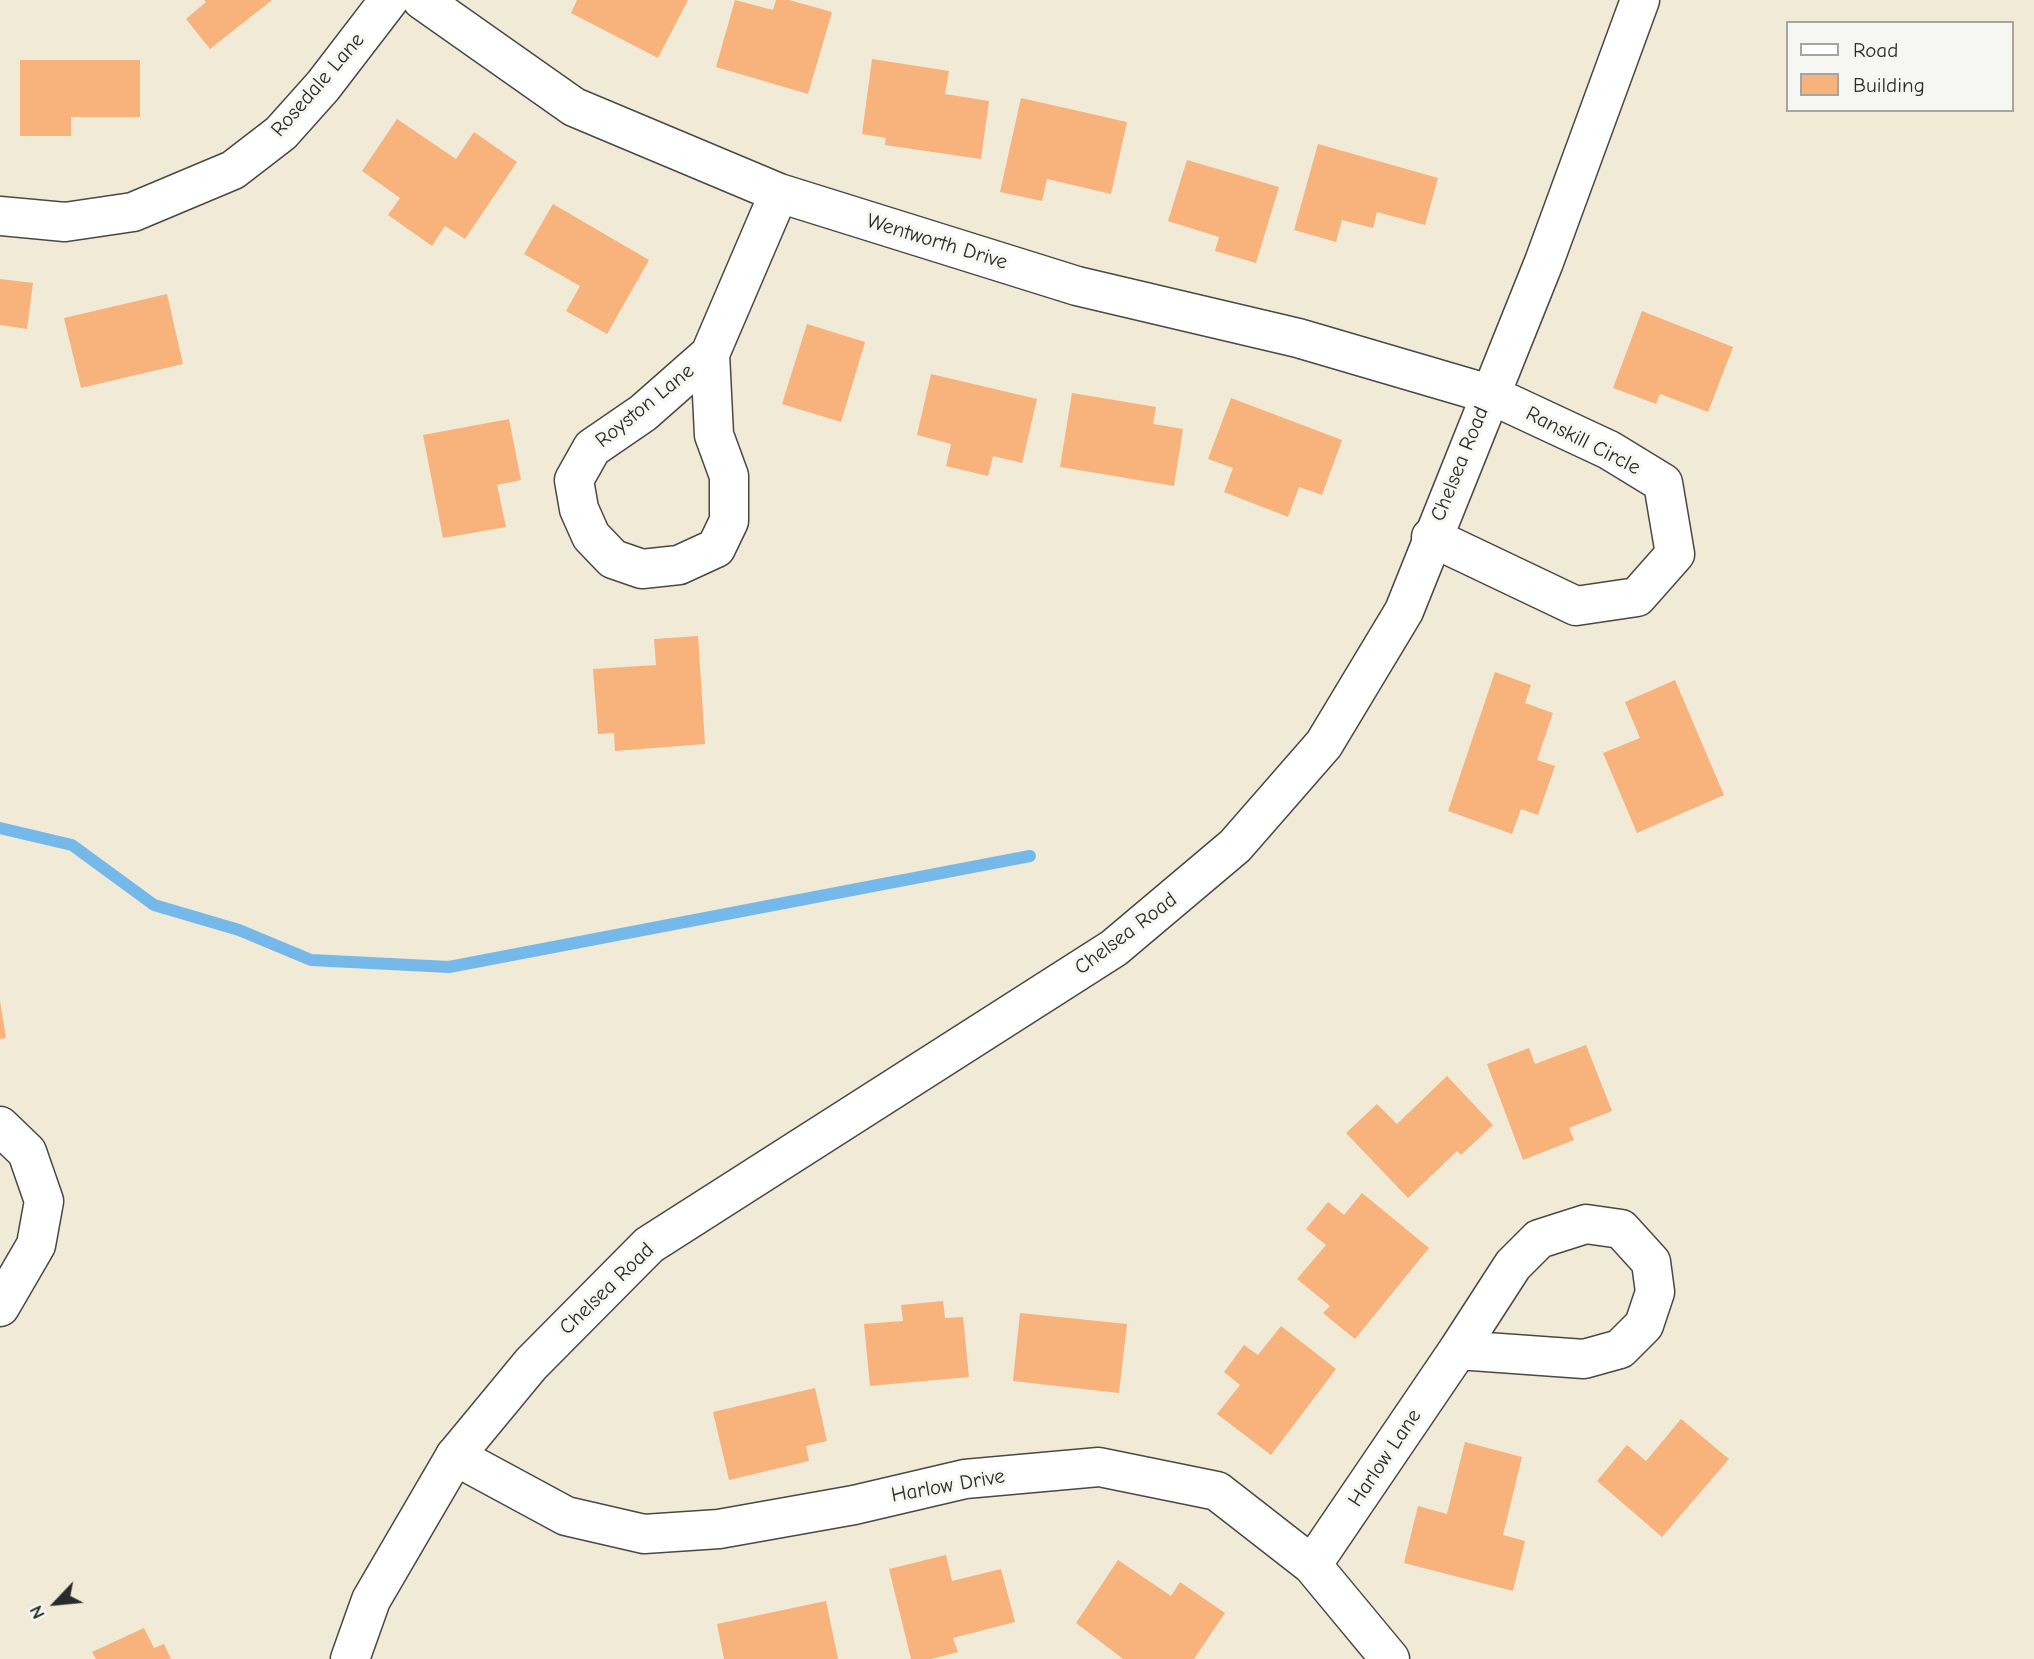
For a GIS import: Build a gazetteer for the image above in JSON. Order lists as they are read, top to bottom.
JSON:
{
  "streets": {
    "street": [
      "Rosedale Lane",
      "Wentworth Drive",
      "Royston Lane",
      "Ranskill Circle",
      "Chelsea Road",
      "Harlow Lane",
      "Harlow Drive"
    ]
  },
  "crossings": [
    ["Wentworth Drive", "Royston Lane"],
    ["Wentworth Drive", "Ranskill Circle"],
    ["Wentworth Drive", "Chelsea Road"],
    ["Ranskill Circle", "Chelsea Road"],
    ["Chelsea Road", "Harlow Drive"],
    ["Harlow Lane", "Harlow Drive"]
  ],
  "legend": ["Road", "Building"],
  "north": "bottom left"
}
